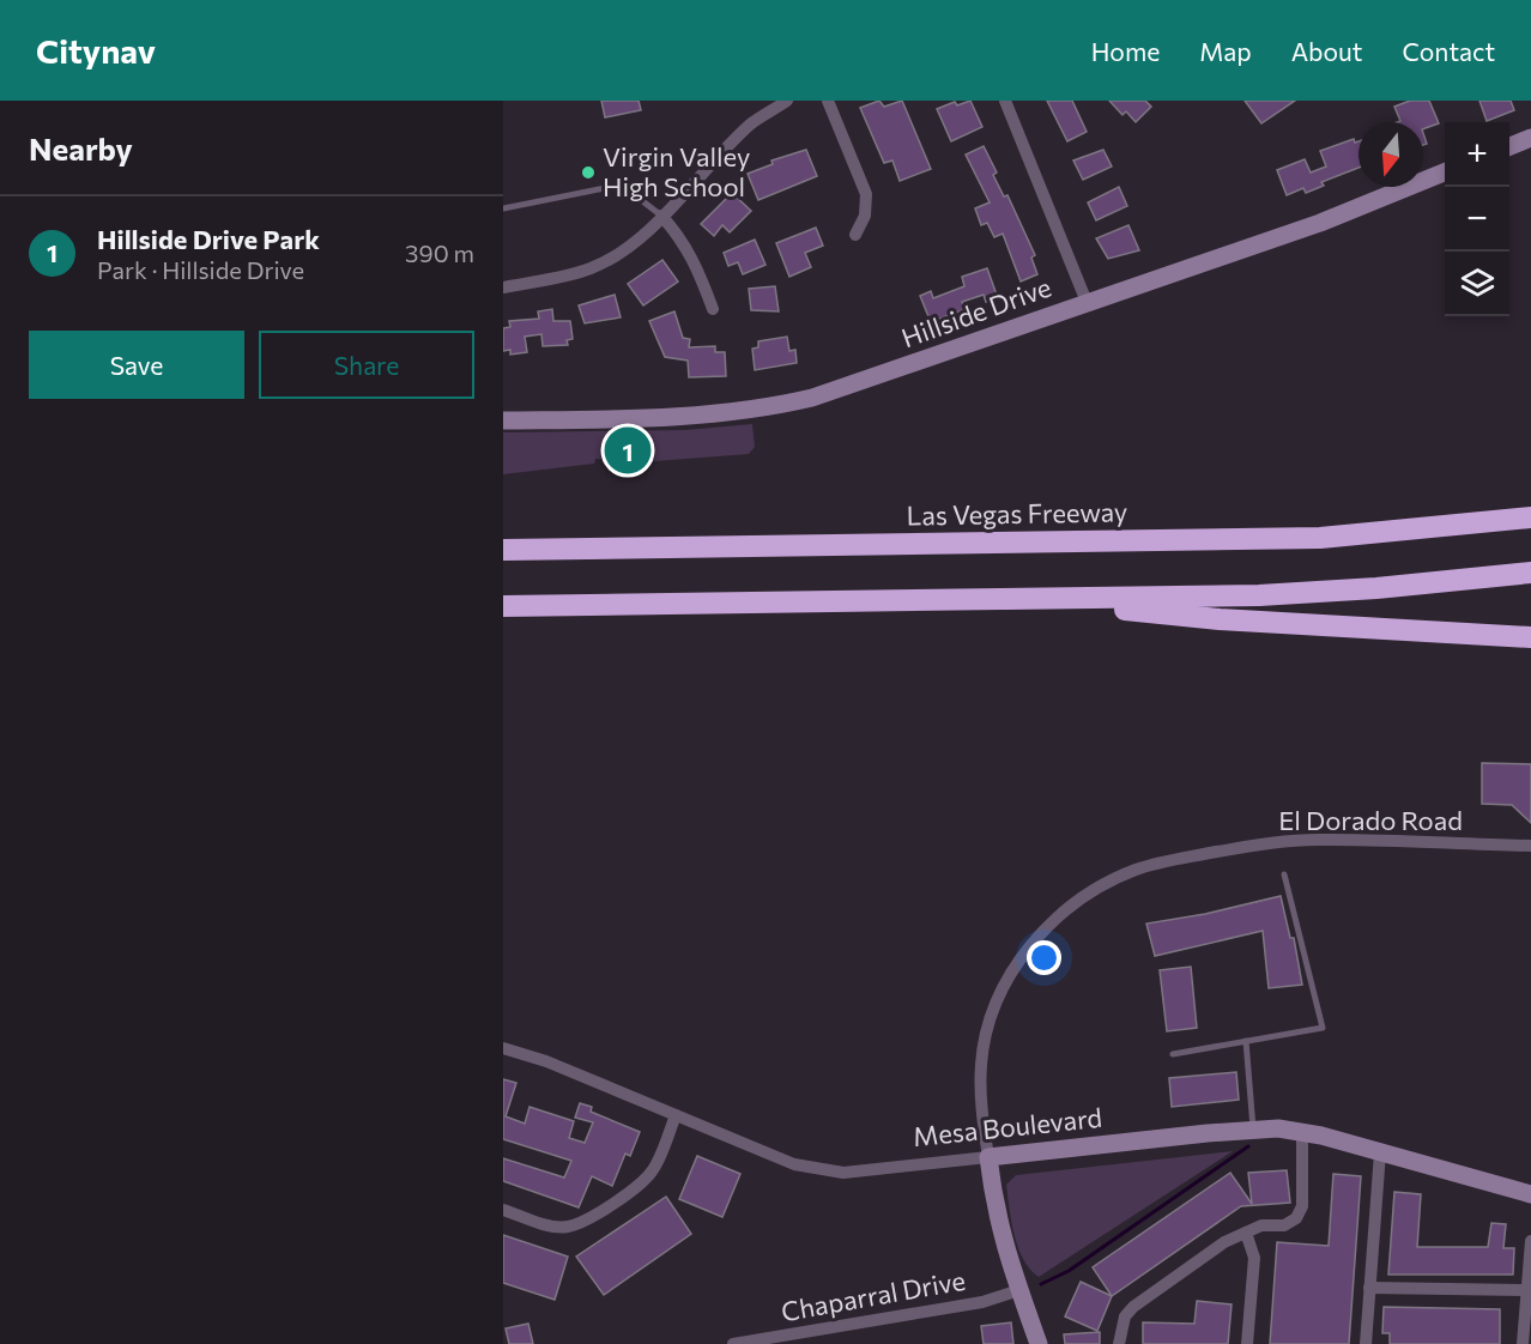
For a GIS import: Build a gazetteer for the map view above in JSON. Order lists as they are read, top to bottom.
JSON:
{
  "streets": {
    "highway": ["Las Vegas Freeway"],
    "main road": ["Hillside Drive", "Mesa Boulevard"],
    "street": ["El Dorado Road", "Chaparral Drive"]
  },
  "crossings": [
    ["El Dorado Road", "Mesa Boulevard"]
  ],
  "places": ["Virgin Valley High School"],
  "north": "bottom",
  "page": {
    "header": "Citynav",
    "nav": [
      "Home",
      "Map",
      "About",
      "Contact"
    ],
    "heading": "Nearby",
    "map_buttons": ["+", "−"],
    "list": [
      {
        "mark": "1",
        "name": "Hillside Drive Park",
        "note": "Park · Hillside Drive",
        "value": "390 m"
      }
    ],
    "buttons": ["Save", "Share"],
    "pins": "1"
  }
}
